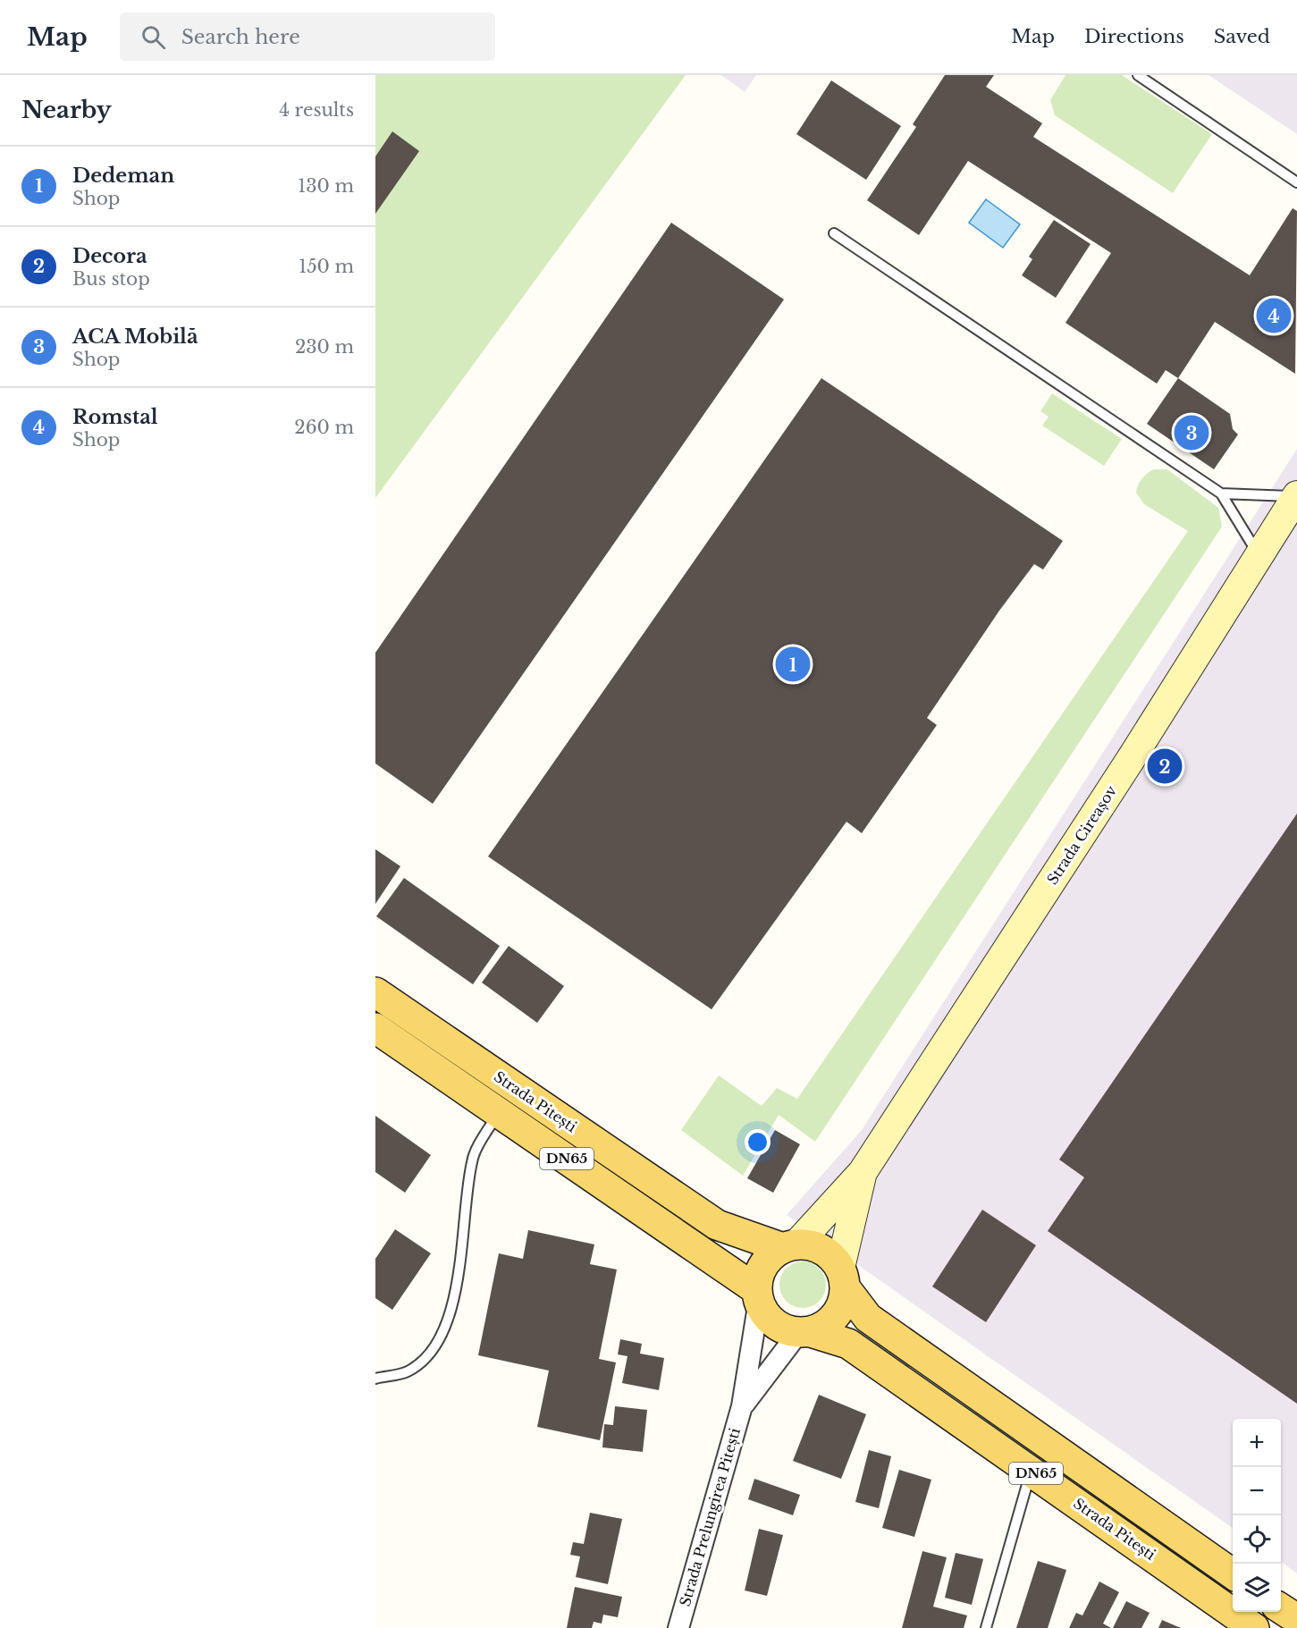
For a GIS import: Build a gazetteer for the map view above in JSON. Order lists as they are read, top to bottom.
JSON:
{
  "streets": {
    "main road": ["Strada Cireașov", "Strada Pitești", "DN65"],
    "street": ["Strada Prelungirea Pitești"]
  },
  "crossings": [
    ["Strada Cireașov", "Strada Pitești"],
    ["Strada Cireașov", "Strada Prelungirea Pitești"],
    ["Strada Pitești", "Strada Prelungirea Pitești"]
  ],
  "page": {
    "header": "Map",
    "search": "Search here",
    "nav": ["Map", "Directions", "Saved"],
    "heading": ["Nearby", "4 results"],
    "list": [
      {
        "mark": "1",
        "name": "Dedeman",
        "note": "Shop",
        "value": "130 m"
      },
      {
        "mark": "2",
        "name": "Decora",
        "note": "Bus stop",
        "value": "150 m"
      },
      {
        "mark": "3",
        "name": "ACA Mobilă",
        "note": "Shop",
        "value": "230 m"
      },
      {
        "mark": "4",
        "name": "Romstal",
        "note": "Shop",
        "value": "260 m"
      }
    ],
    "pins": [
      "4",
      "3",
      "1",
      "2"
    ],
    "map_buttons": ["+", "−"]
  }
}
